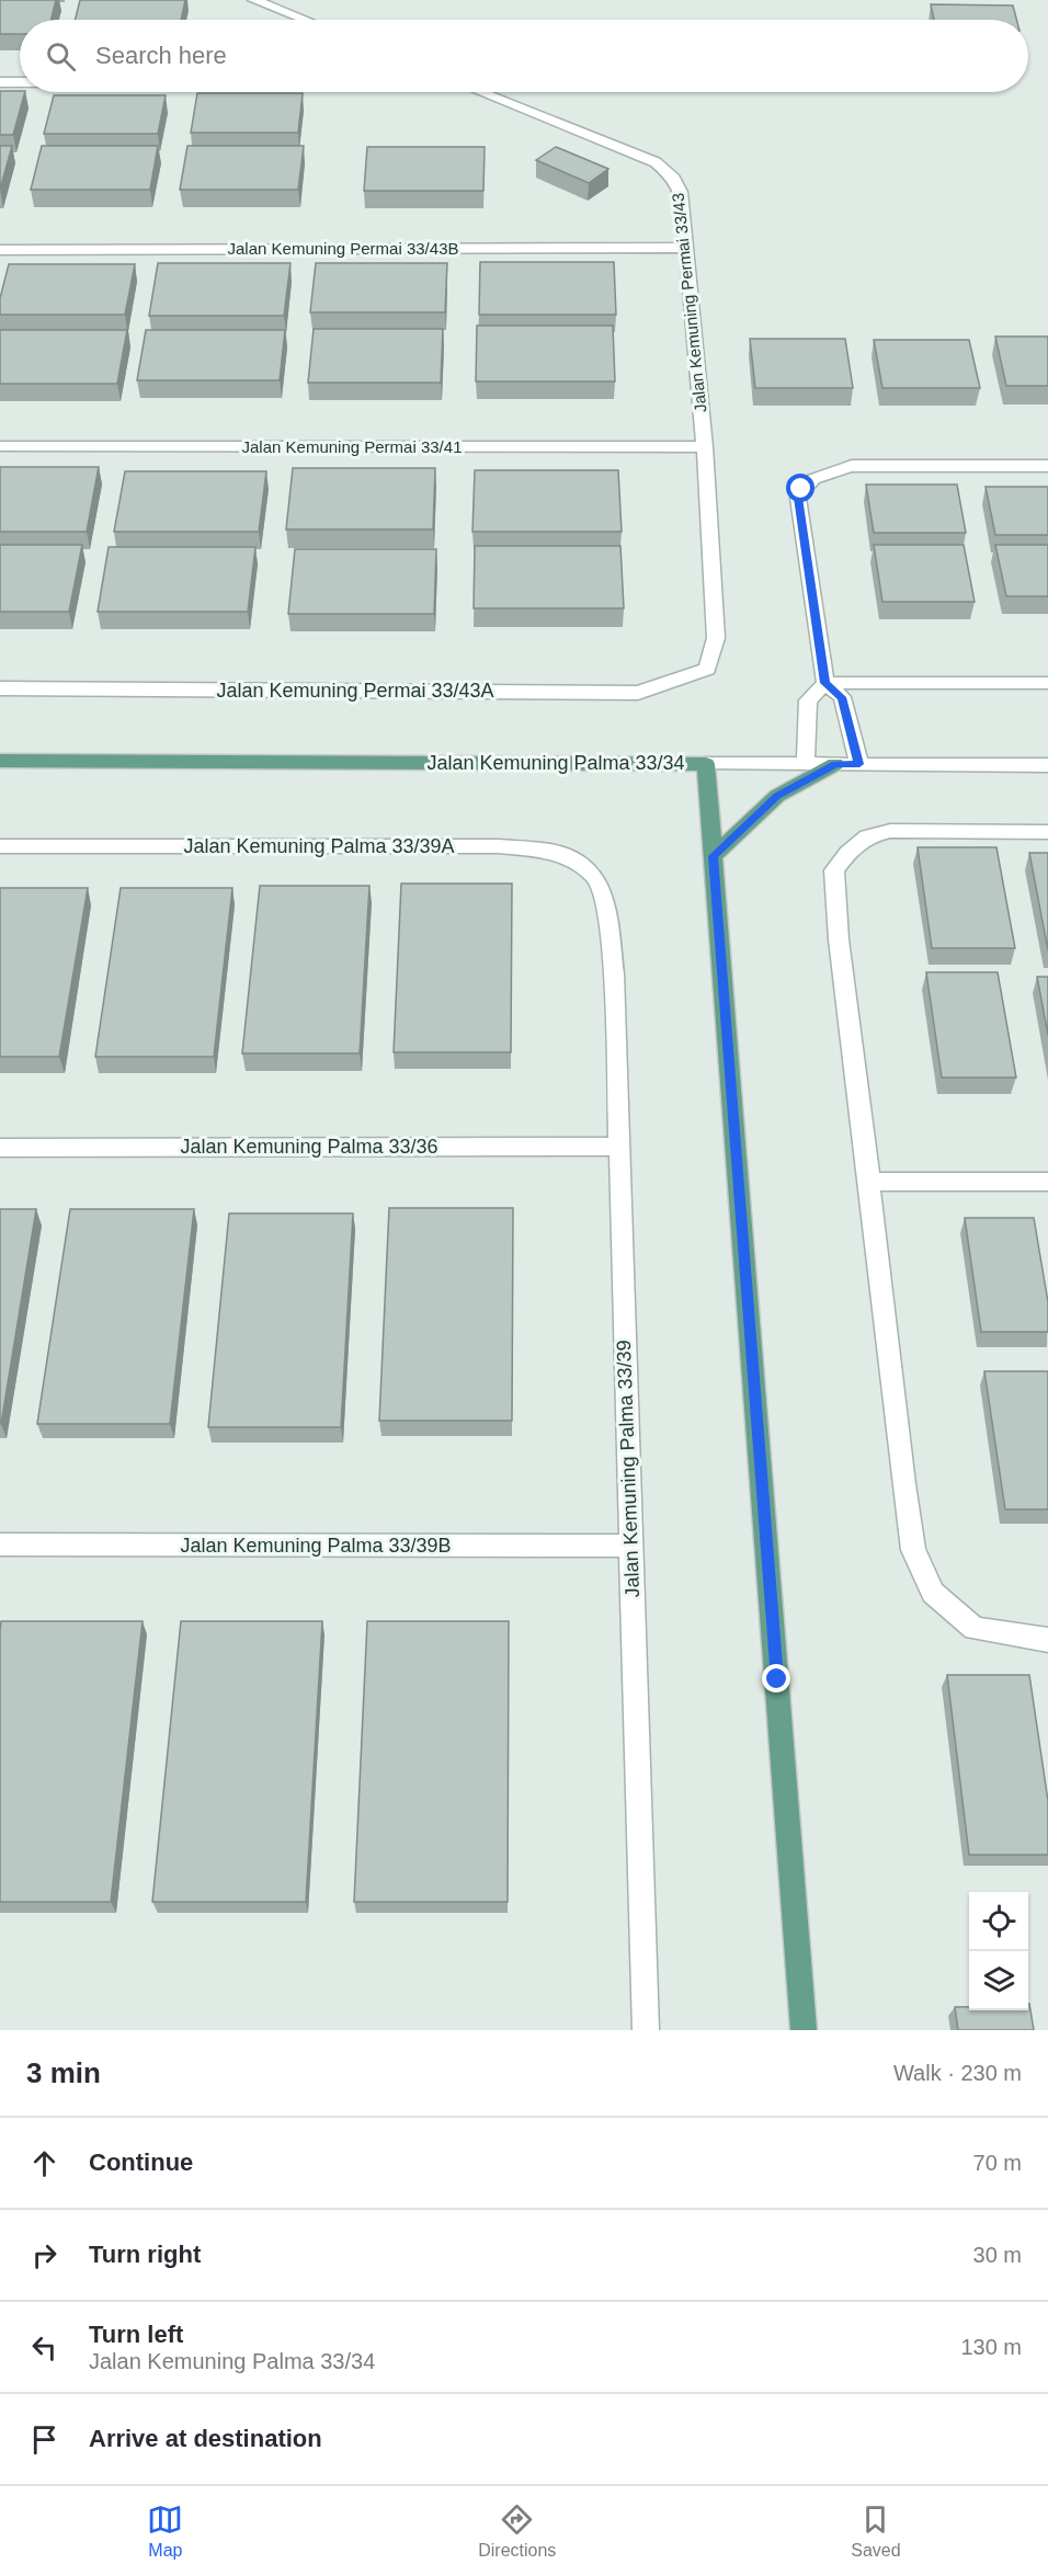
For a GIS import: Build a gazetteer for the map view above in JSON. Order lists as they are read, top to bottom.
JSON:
{
  "streets": {
    "main road": ["Jalan Kemuning Palma 33/34"],
    "street": [
      "Jalan Kemuning Permai 33/43B",
      "Jalan Kemuning Permai 33/43",
      "Jalan Kemuning Permai 33/41",
      "Jalan Kemuning Permai 33/43A",
      "Jalan Kemuning Palma 33/39A",
      "Jalan Kemuning Palma 33/36",
      "Jalan Kemuning Palma 33/39",
      "Jalan Kemuning Palma 33/39B"
    ]
  },
  "crossings": [
    ["Jalan Kemuning Permai 33/43B", "Jalan Kemuning Permai 33/43"],
    ["Jalan Kemuning Permai 33/43", "Jalan Kemuning Permai 33/41"],
    ["Jalan Kemuning Permai 33/43", "Jalan Kemuning Permai 33/43A"],
    ["Jalan Kemuning Palma 33/39A", "Jalan Kemuning Palma 33/39"],
    ["Jalan Kemuning Palma 33/36", "Jalan Kemuning Palma 33/39"],
    ["Jalan Kemuning Palma 33/39", "Jalan Kemuning Palma 33/39B"]
  ],
  "page": {
    "search": "Search here",
    "heading": ["3 min", "Walk · 230 m"],
    "list": [
      ["Continue", "70 m"],
      ["Turn right", "30 m"],
      ["Turn left", "Jalan Kemuning Palma 33/34", "130 m"],
      "Arrive at destination"
    ],
    "nav": ["Map", "Directions", "Saved"]
  }
}
